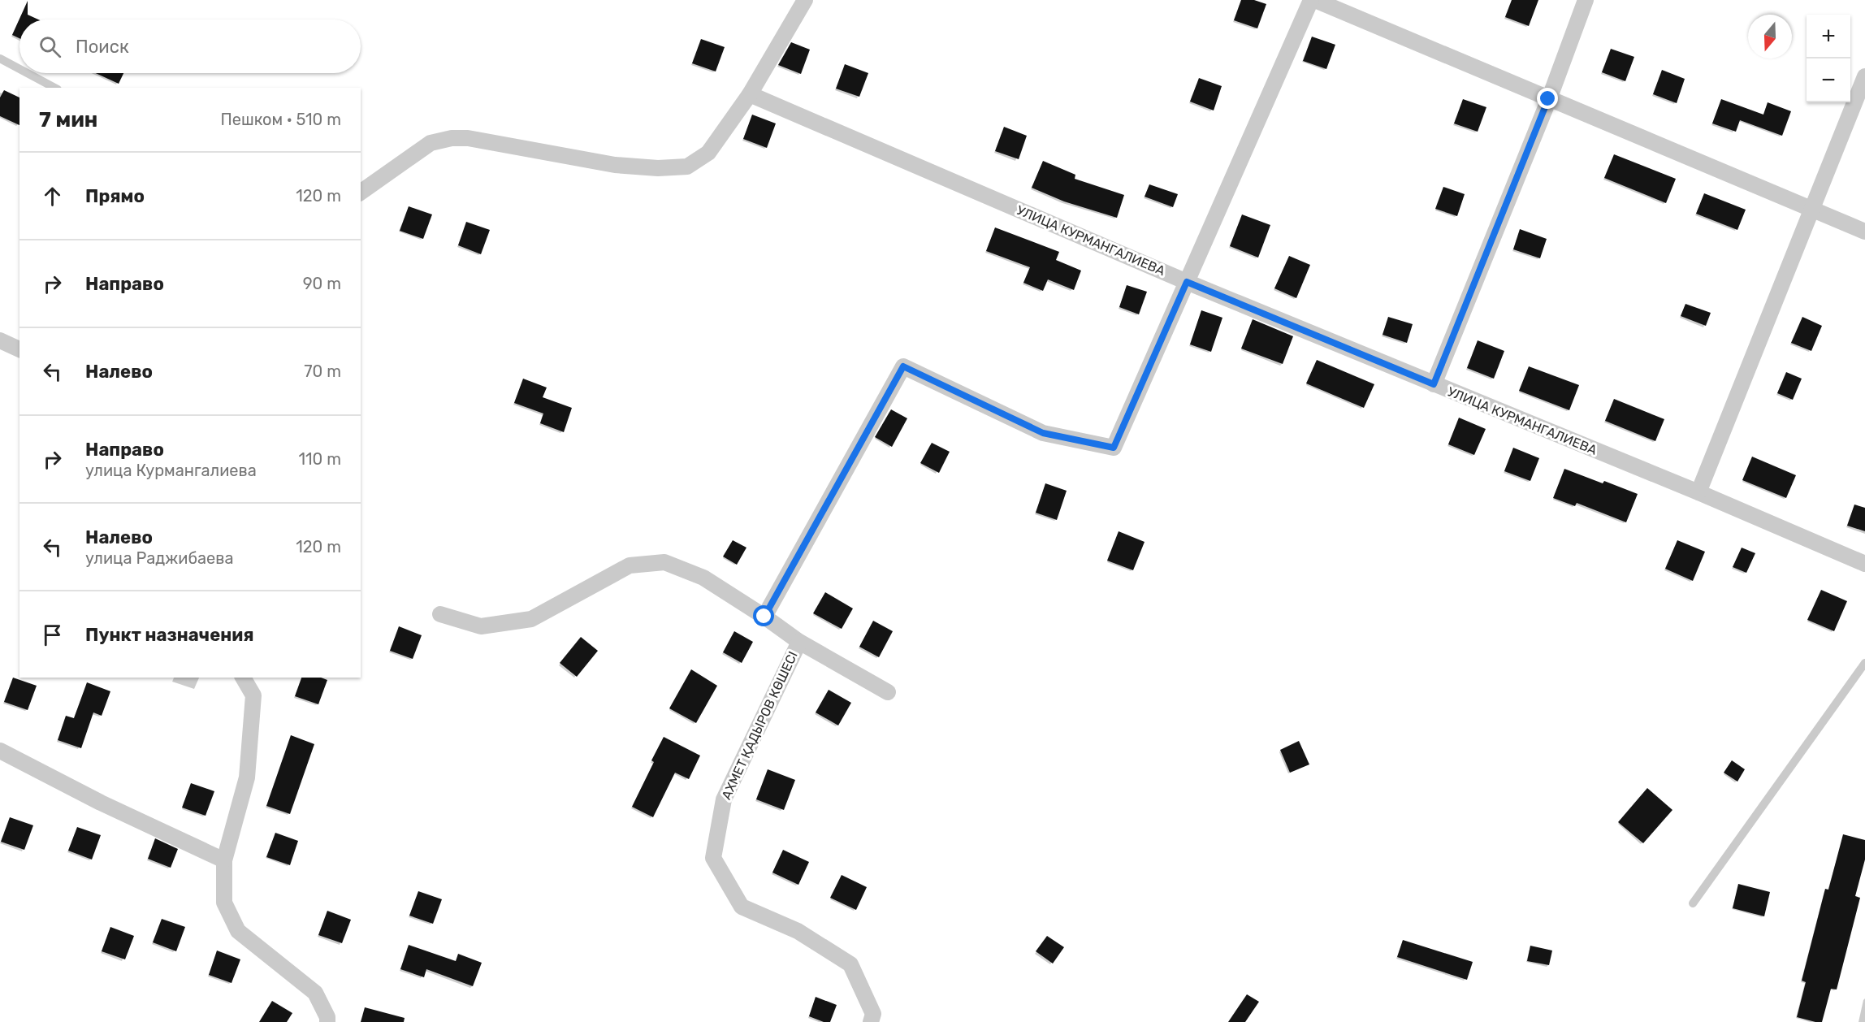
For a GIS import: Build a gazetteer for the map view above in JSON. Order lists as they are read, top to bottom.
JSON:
{
  "streets": {
    "street": ["УЛИЦА КУРМАНГАЛИЕВА", "АХМЕТ ҚАДЫРОВ КӨШЕСІ"]
  },
  "north": "bottom",
  "page": {
    "map_buttons": ["+", "−"],
    "search": "Поиск",
    "heading": ["7 мин", "Пешком · 510 m"],
    "list": [
      ["Прямо", "120 m"],
      ["Направо", "90 m"],
      ["Налево", "70 m"],
      ["Направо", "улица Курмангалиева", "110 m"],
      ["Налево", "улица Раджибаева", "120 m"],
      "Пункт назначения"
    ]
  }
}
